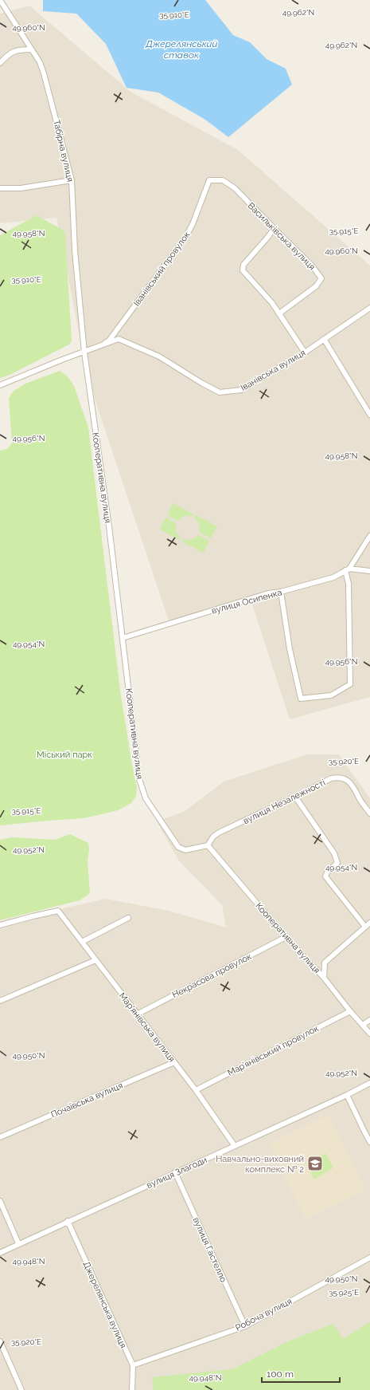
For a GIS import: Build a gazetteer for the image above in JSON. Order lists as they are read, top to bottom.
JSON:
{
  "streets": {
    "street": [
      "Табірна вулиця",
      "Васильківська вулиця",
      "Іванівський провулок",
      "Іванівська вулиця",
      "Кооперативна вулиця",
      "вулиця Осипенка",
      "вулиця Незалежності",
      "Некрасова провулок",
      "Мар’янівська вулиця",
      "Мар’янівський провулок",
      "Почаївська вулиця",
      "вулиця Злагоди",
      "вулиця Гастелло",
      "Джерелянська вулиця",
      "Робоча вулиця"
    ]
  },
  "crossings": [
    ["Табірна вулиця", "Іванівська вулиця"],
    ["Табірна вулиця", "Кооперативна вулиця"],
    ["Васильківська вулиця", "Іванівський провулок"],
    ["Іванівський провулок", "Іванівська вулиця"],
    ["Іванівська вулиця", "Кооперативна вулиця"],
    ["Кооперативна вулиця", "вулиця Осипенка"],
    ["Кооперативна вулиця", "вулиця Незалежності"],
    ["Кооперативна вулиця", "Некрасова провулок"],
    ["Кооперативна вулиця", "Мар’янівський провулок"],
    ["Некрасова провулок", "Мар’янівська вулиця"],
    ["Мар’янівська вулиця", "Мар’янівський провулок"],
    ["Мар’янівська вулиця", "Почаївська вулиця"],
    ["Мар’янівська вулиця", "вулиця Злагоди"],
    ["вулиця Злагоди", "вулиця Гастелло"],
    ["вулиця Злагоди", "Джерелянська вулиця"],
    ["вулиця Гастелло", "Робоча вулиця"],
    ["Джерелянська вулиця", "Робоча вулиця"]
  ],
  "water": ["Джерелянський ставок"],
  "parks": ["Міський парк"],
  "places": {
    "school or university": ["Навчально-виховний комплекс № 2"]
  },
  "scale_bar": "100 m",
  "coordinates": [
    "49.962°N",
    "35.910°E",
    "49.960°N",
    "35.915°E",
    "49.958°N",
    "49.956°N",
    "49.954°N",
    "35.920°E",
    "49.952°N",
    "49.950°N",
    "49.948°N",
    "35.925°E"
  ]
}
